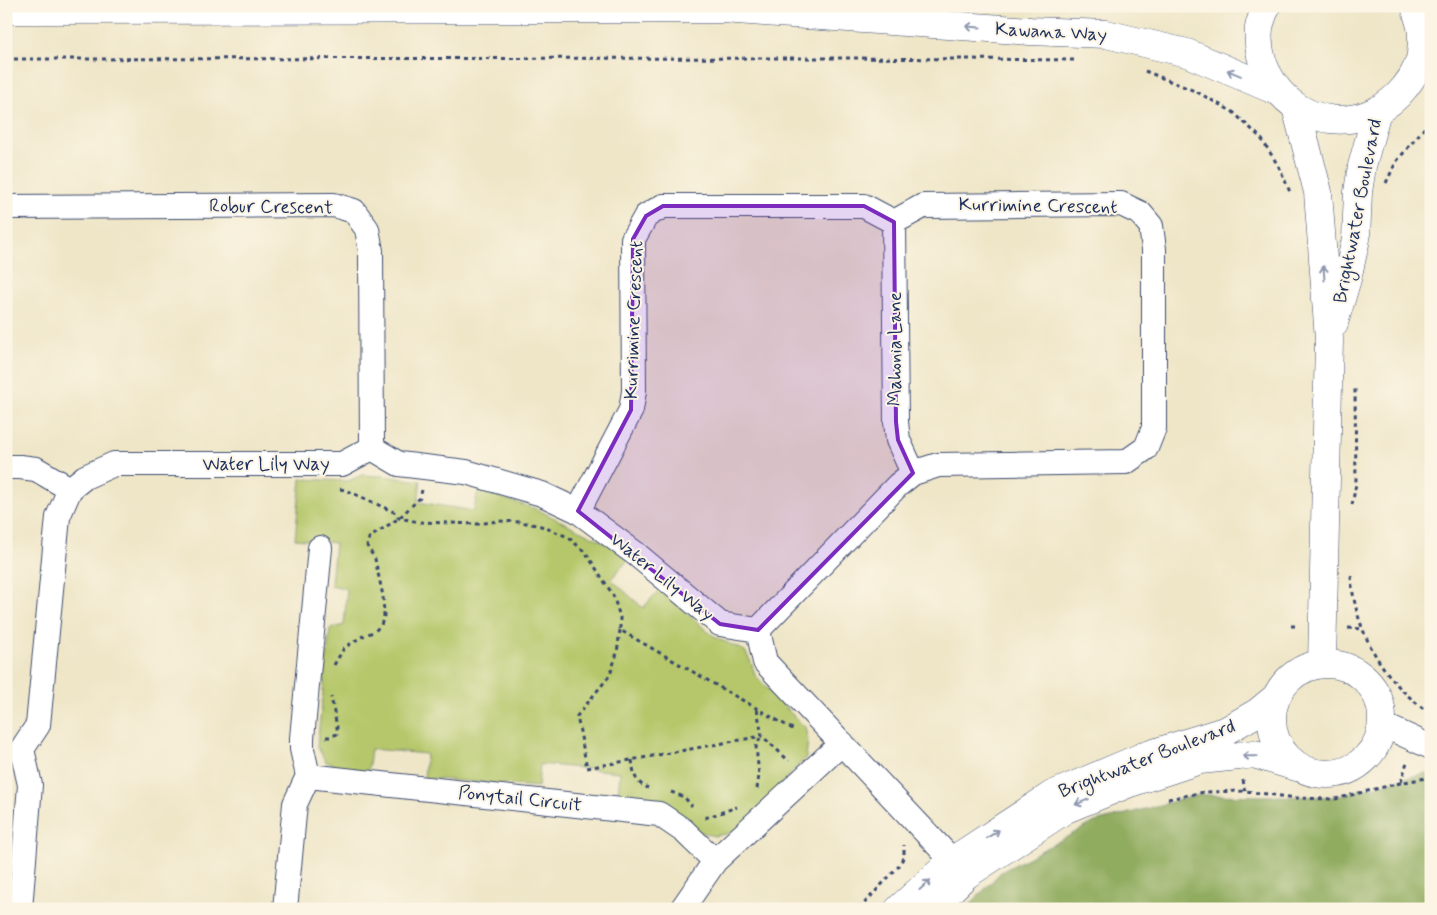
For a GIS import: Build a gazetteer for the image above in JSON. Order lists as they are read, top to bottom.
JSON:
{
  "streets": {
    "street": [
      "Kawana Way",
      "Kurrimine Crescent",
      "Robur Crescent",
      "Brightwater Boulevard",
      "Mahonia Lane",
      "Water Lily Way",
      "Ponytail Circuit"
    ]
  },
  "crossings": [
    ["Kawana Way", "Brightwater Boulevard"],
    ["Kurrimine Crescent", "Mahonia Lane"],
    ["Kurrimine Crescent", "Water Lily Way"],
    ["Robur Crescent", "Water Lily Way"]
  ],
  "one_way": ["Kawana Way"]
}
